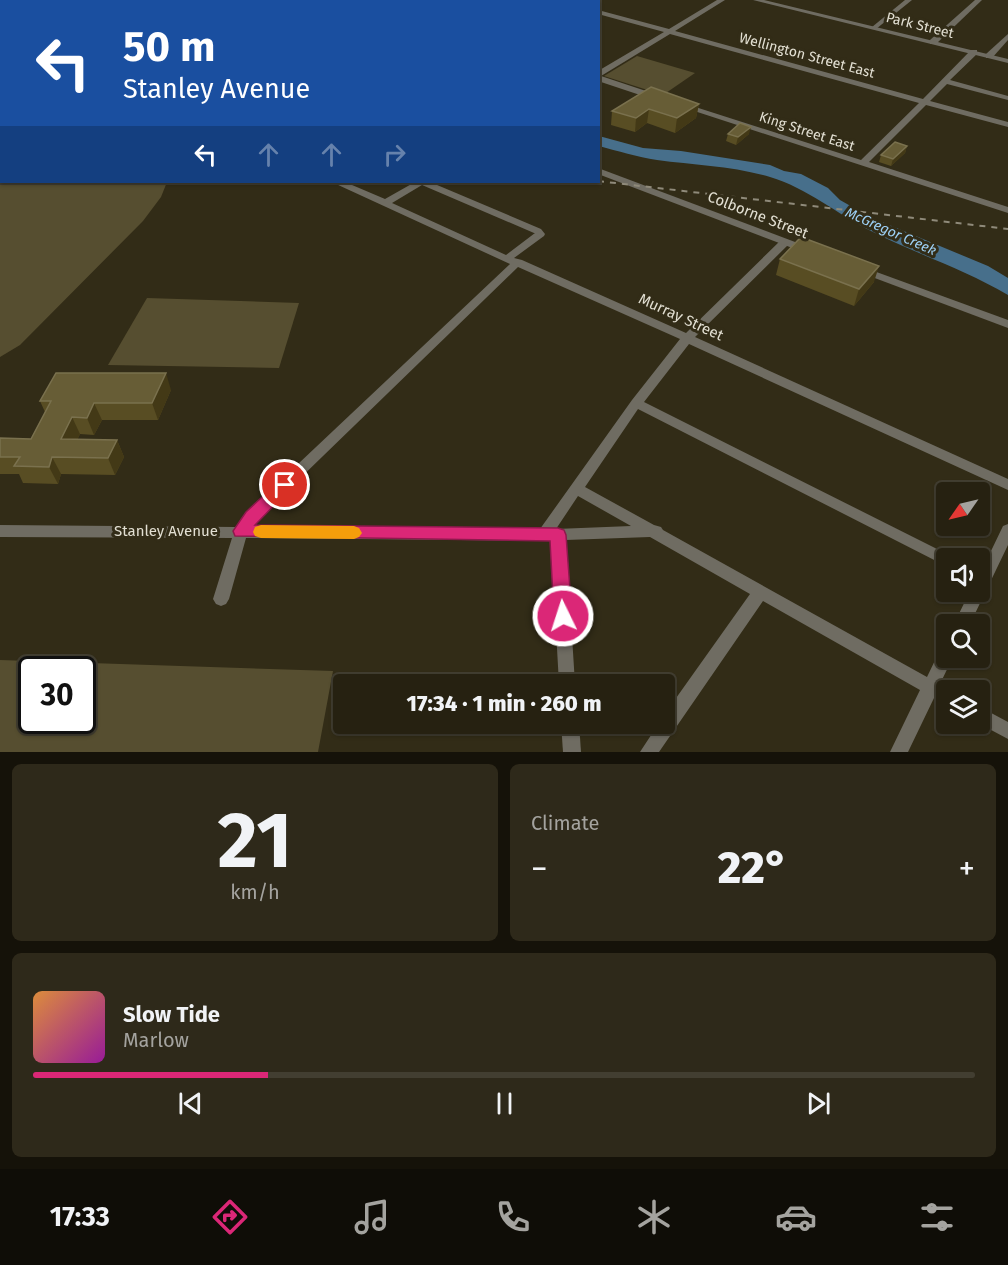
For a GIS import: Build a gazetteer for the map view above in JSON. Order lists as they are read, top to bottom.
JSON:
{
  "streets": {
    "street": [
      "Park Street",
      "Wellington Street East",
      "King Street East",
      "Colborne Street",
      "Murray Street",
      "Stanley Avenue"
    ]
  },
  "water": ["McGregor Creek"],
  "north": "bottom left",
  "page": {
    "turn": ["50 m", "Stanley Avenue"],
    "limit": "30",
    "trip": "17:34 · 1 min · 260 m",
    "tile": [
      ["21", "km/h"],
      "Climate"
    ],
    "heat": ["−", "22°", "+"],
    "song": ["Slow Tide", "Marlow"],
    "tabs": "17:33"
  }
}
